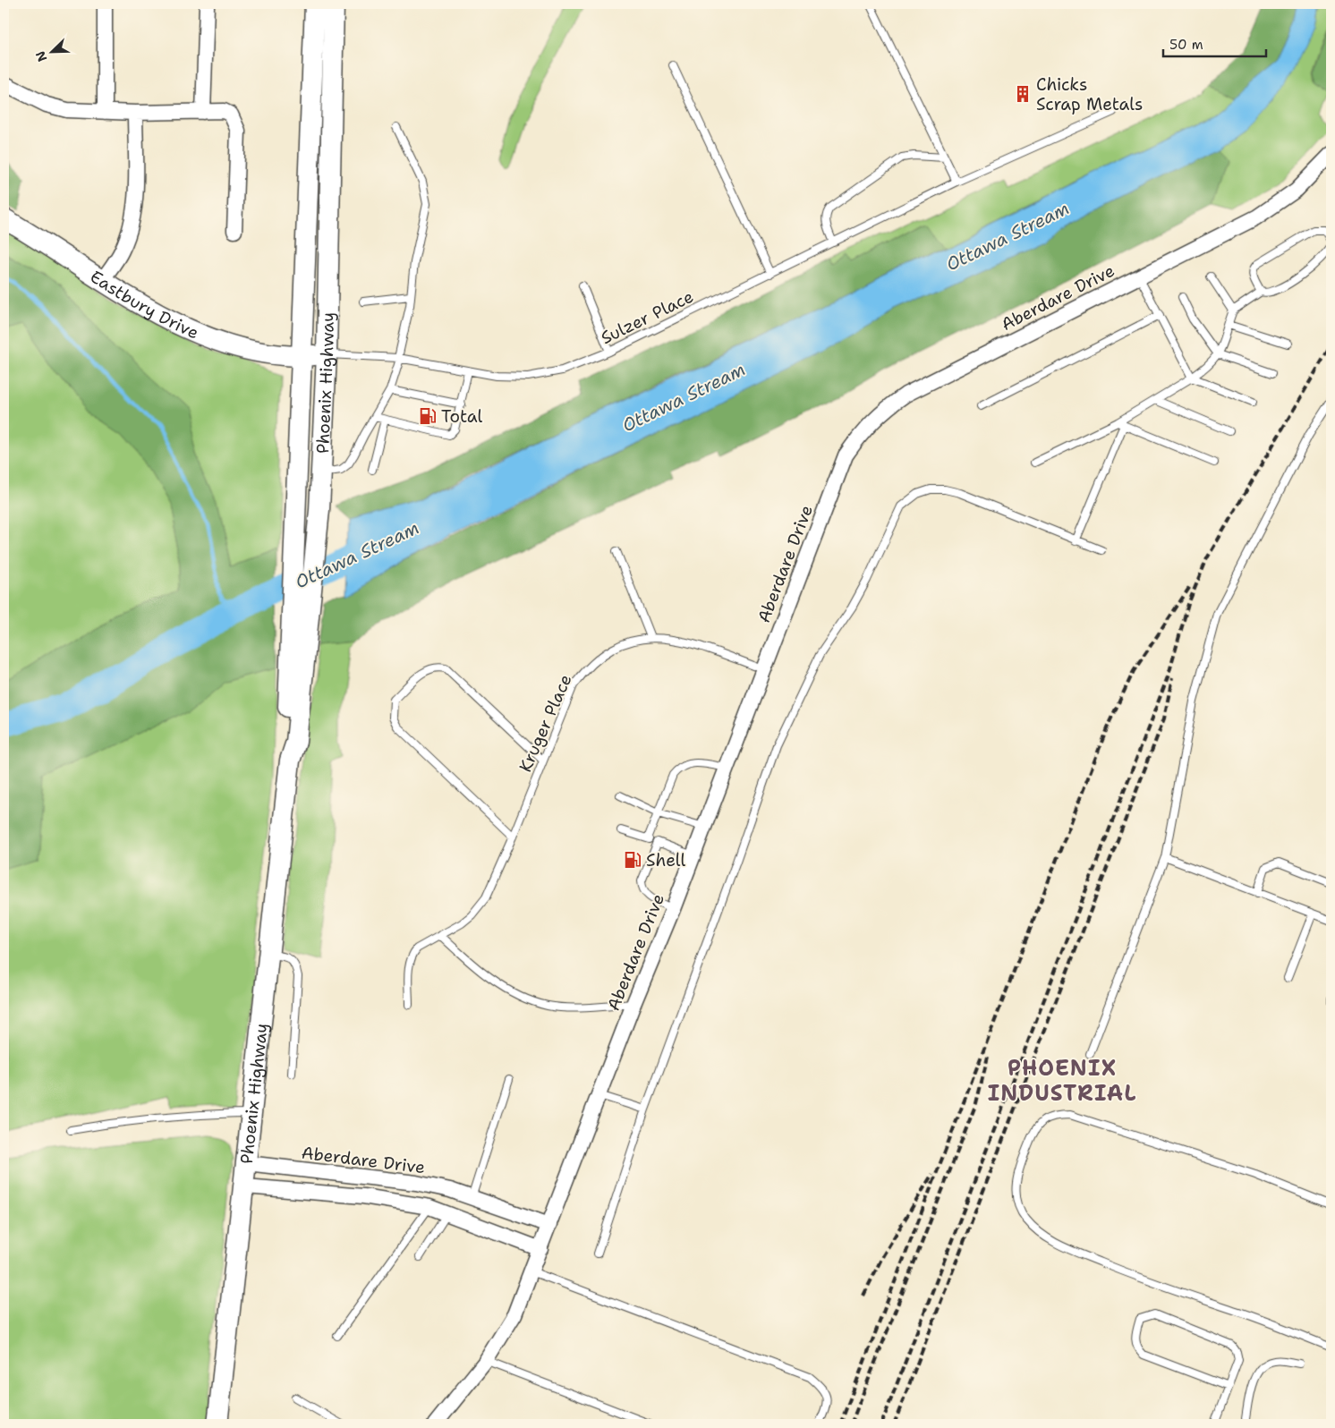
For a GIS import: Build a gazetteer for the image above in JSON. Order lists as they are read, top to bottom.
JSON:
{
  "streets": {
    "main road": ["Eastbury Drive", "Phoenix Highway"],
    "street": ["Aberdare Drive"],
    "lane": ["Sulzer Place", "Kruger Place"]
  },
  "crossings": [
    ["Aberdare Drive", "Phoenix Highway"],
    ["Aberdare Drive", "Kruger Place"],
    ["Eastbury Drive", "Sulzer Place"],
    ["Eastbury Drive", "Phoenix Highway"],
    ["Sulzer Place", "Phoenix Highway"]
  ],
  "districts": ["PHOENIX INDUSTRIAL"],
  "water": ["Ottawa Stream"],
  "places": {
    "building": ["Chicks Scrap Metals"],
    "fuel station": ["Total", "Shell"]
  },
  "scale_bar": "50 m",
  "north": "bottom left"
}
